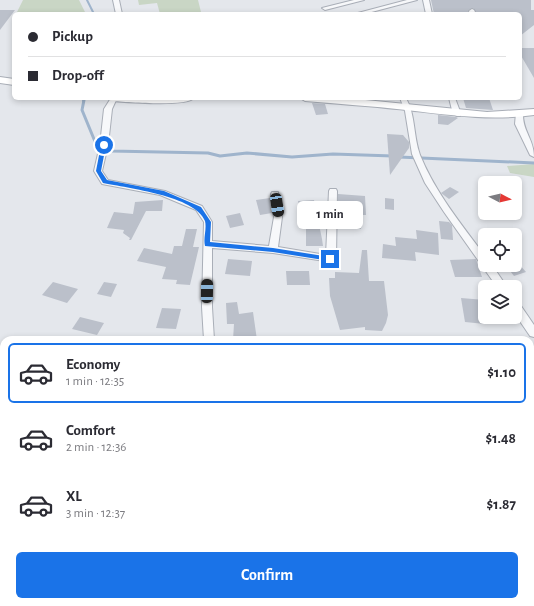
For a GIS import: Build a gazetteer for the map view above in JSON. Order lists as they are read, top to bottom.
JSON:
{
  "north": "right",
  "page": {
    "banner": ["Pickup", "Drop-off"],
    "bubble": "1 min",
    "list": [
      {
        "name": "Economy",
        "note": "1 min · 12:35",
        "value": "$1.10"
      },
      {
        "name": "Comfort",
        "note": "2 min · 12:36",
        "value": "$1.48"
      },
      {
        "name": "XL",
        "note": "3 min · 12:37",
        "value": "$1.87"
      }
    ],
    "buttons": "Confirm"
  }
}
